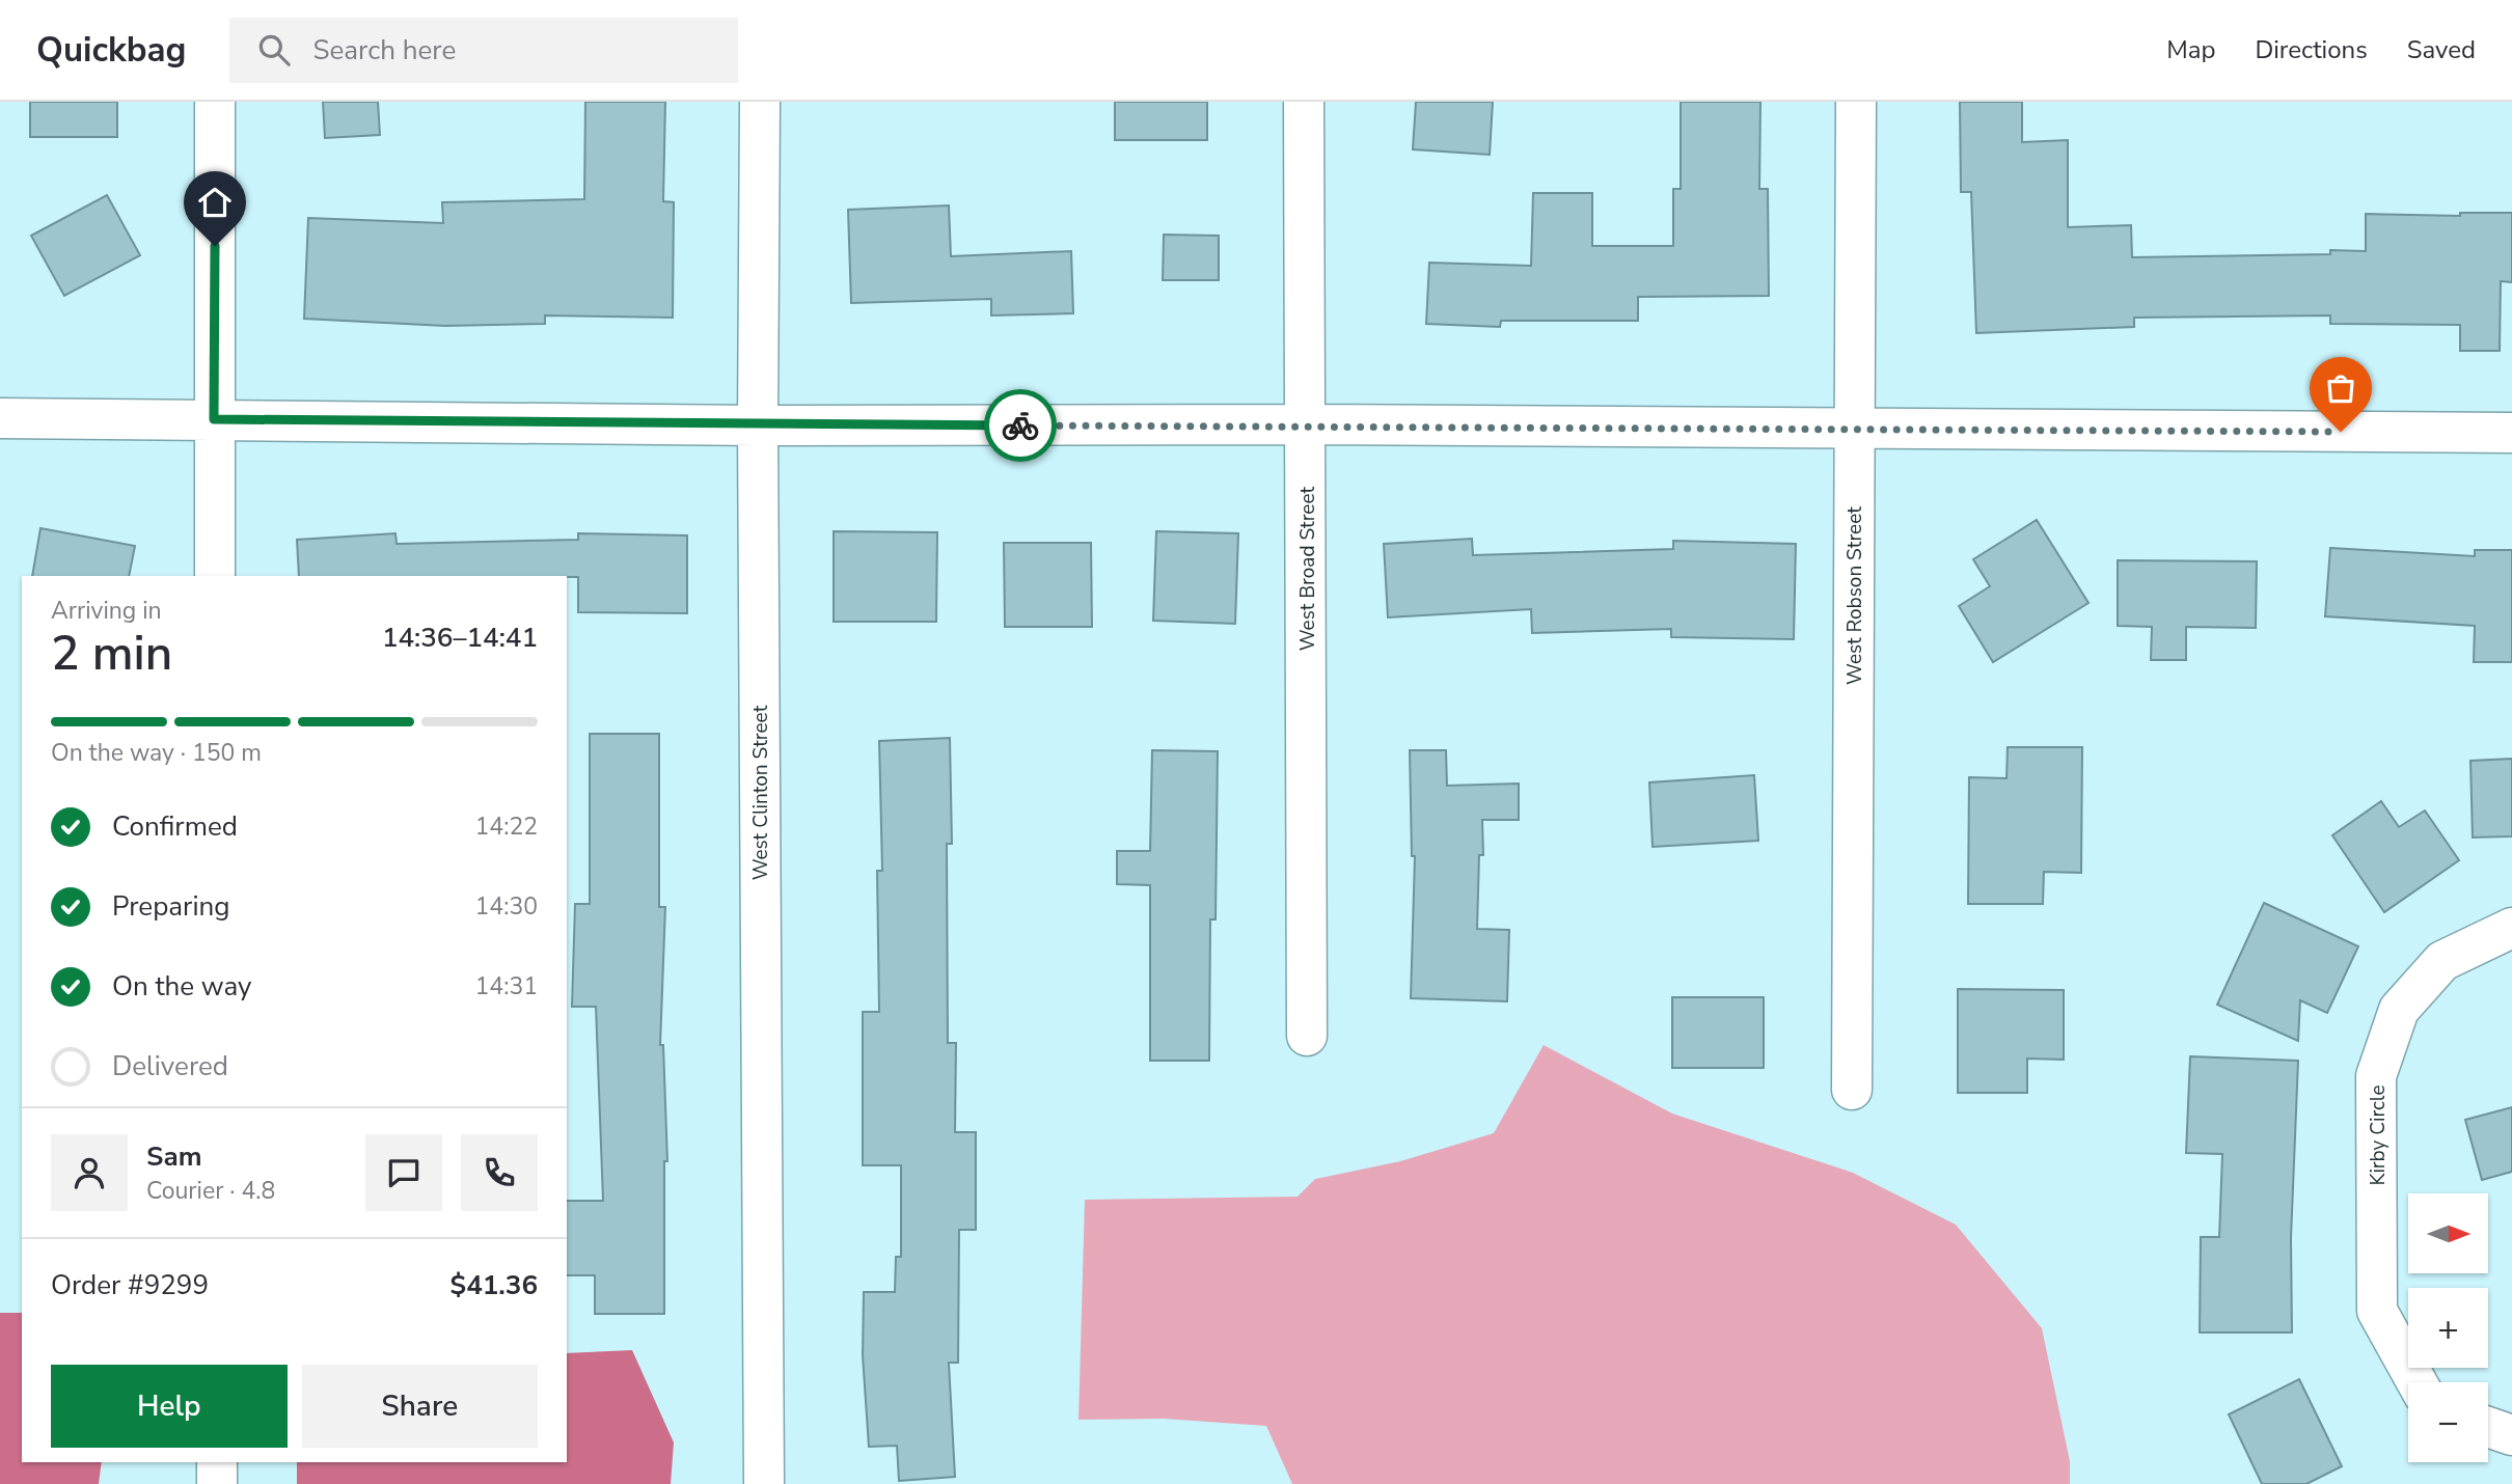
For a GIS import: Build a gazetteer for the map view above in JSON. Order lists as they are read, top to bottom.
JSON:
{
  "streets": {
    "street": [
      "West Broad Street",
      "West Robson Street",
      "West Clinton Street",
      "Kirby Circle"
    ]
  },
  "north": "right",
  "page": {
    "header": "Quickbag",
    "search": "Search here",
    "nav": ["Map", "Directions", "Saved"],
    "heading": ["2 min", "Arriving in", "14:36–14:41"],
    "panel": [
      "Sam",
      "Courier · 4.8",
      "Order #9299",
      "$41.36"
    ],
    "bar": "On the way · 150 m",
    "list": [
      ["Confirmed", "14:22"],
      ["Preparing", "14:30"],
      ["On the way", "14:31"],
      "Delivered"
    ],
    "map_buttons": ["+", "−"],
    "buttons": ["Help", "Share"]
  }
}
